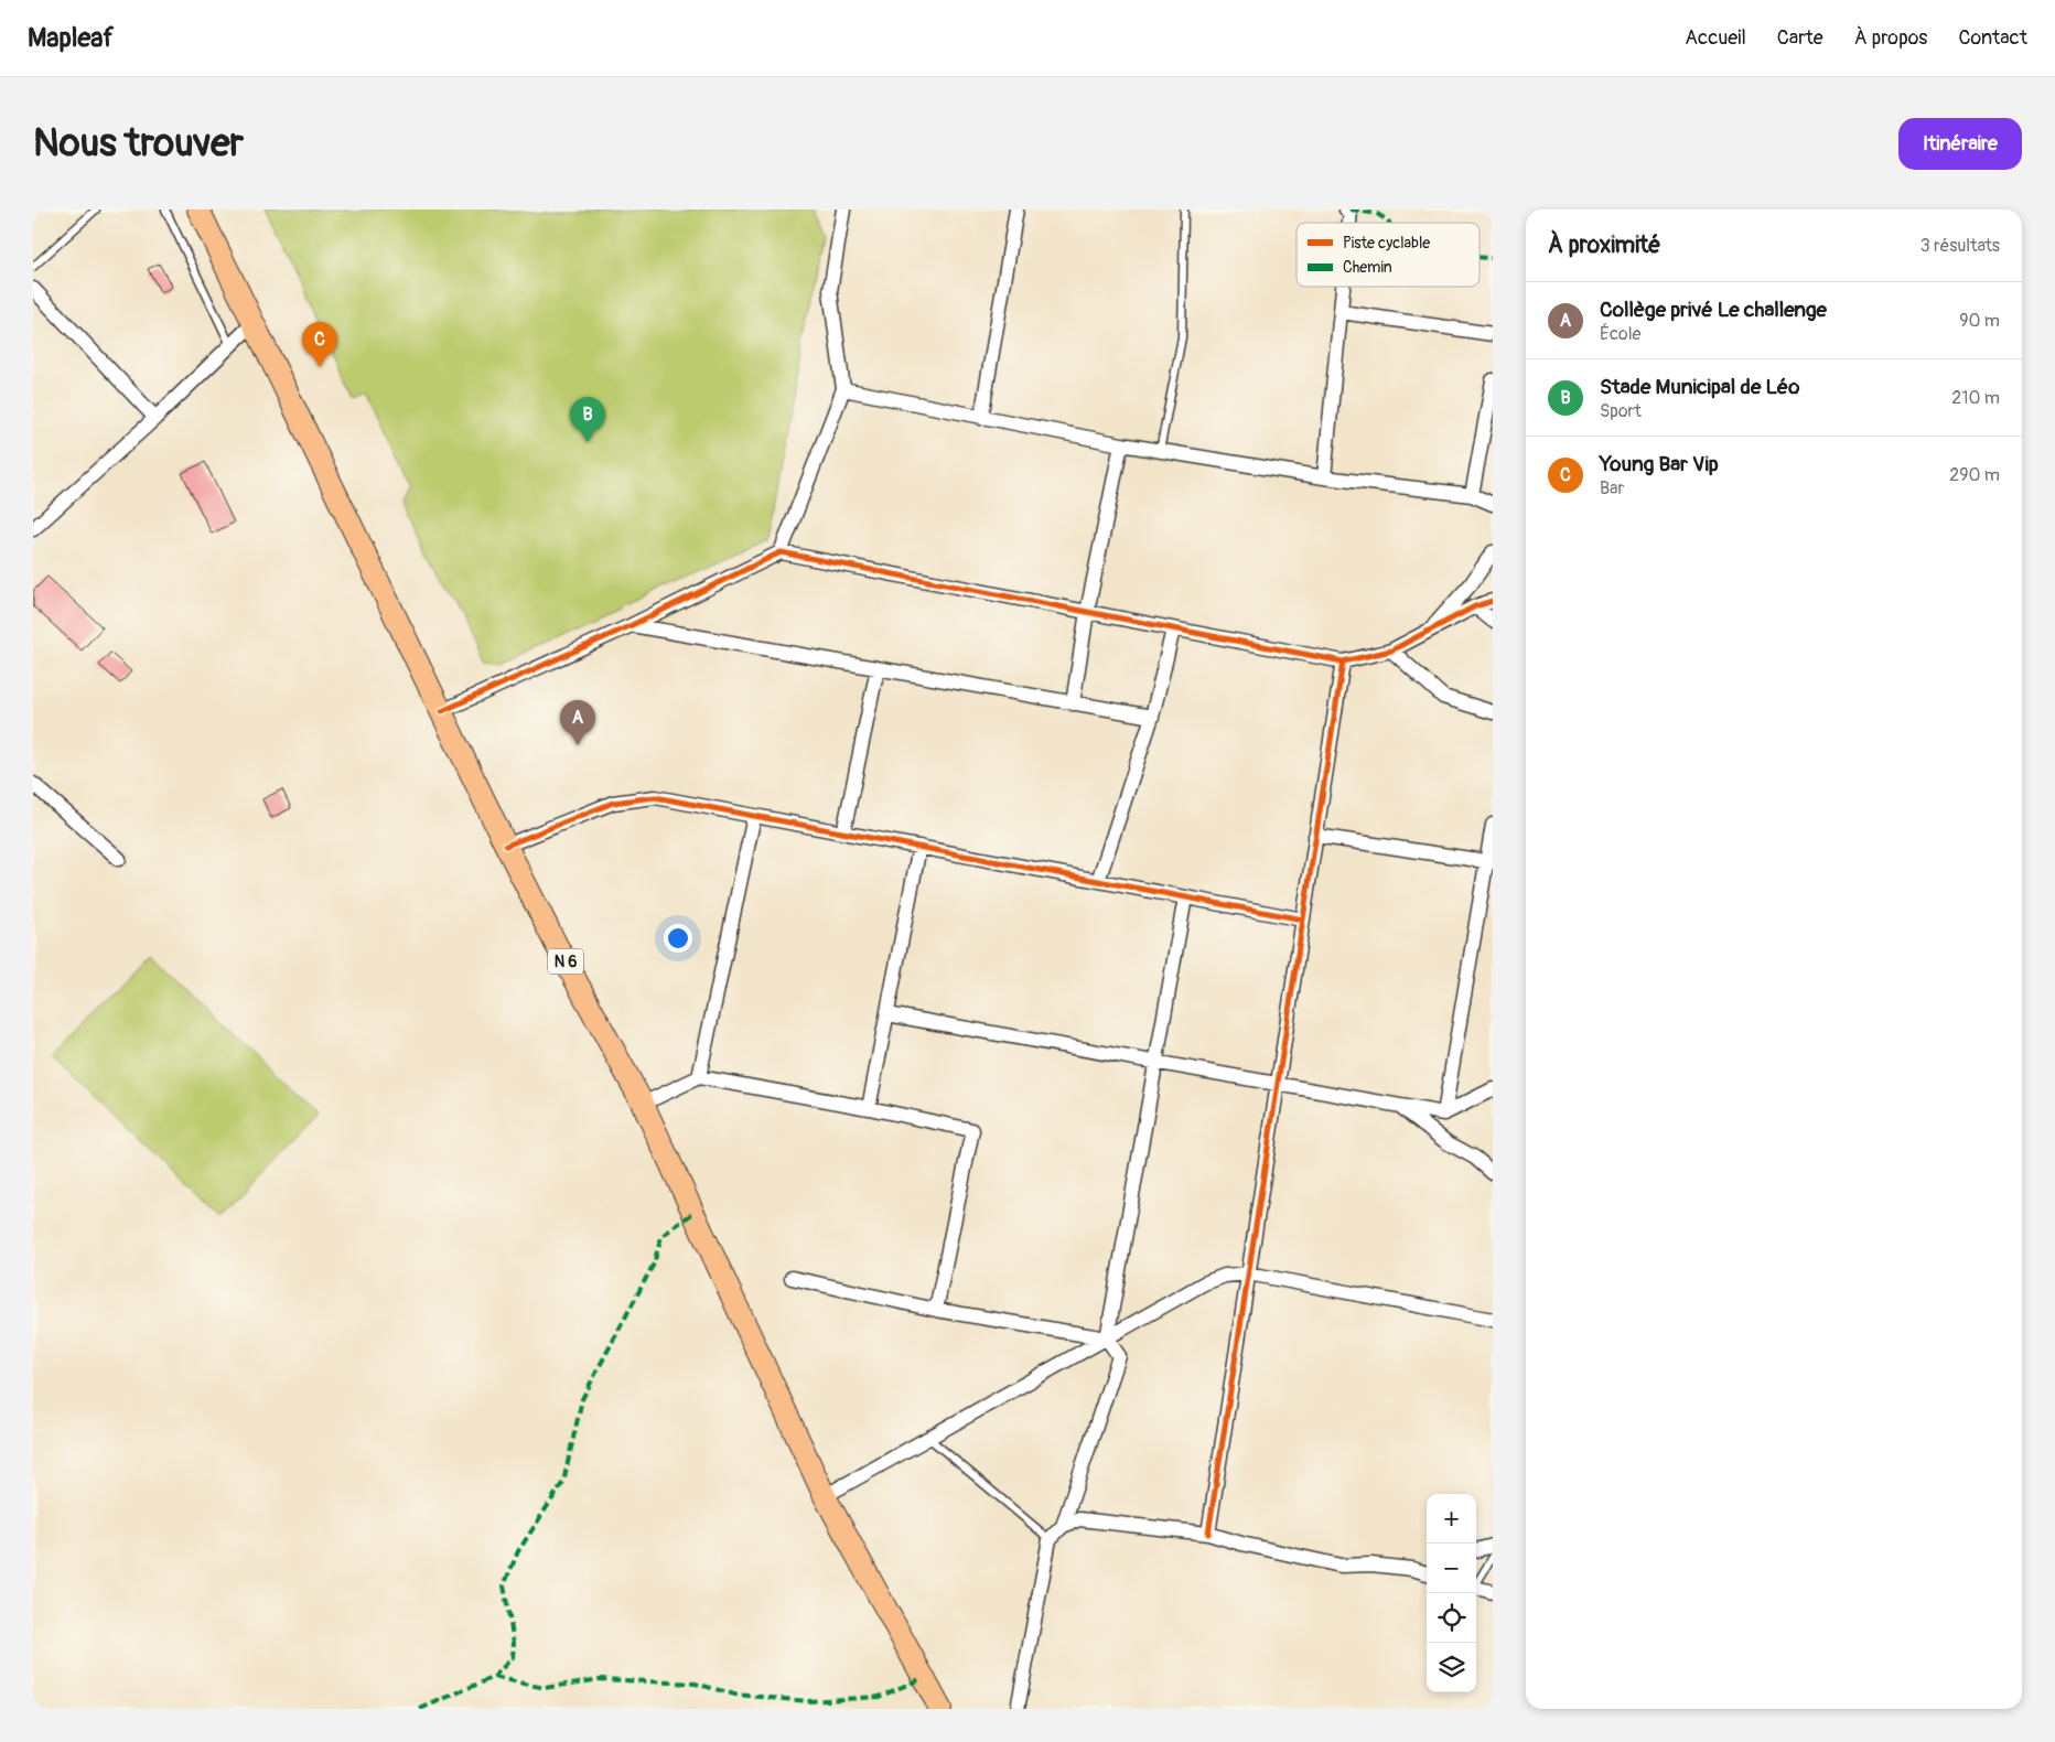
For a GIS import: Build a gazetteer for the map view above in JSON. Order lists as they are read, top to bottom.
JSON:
{
  "streets": {
    "main road": ["N 6"]
  },
  "legend": ["Piste cyclable", "Chemin"],
  "page": {
    "header": "Mapleaf",
    "nav": [
      "Accueil",
      "Carte",
      "À propos",
      "Contact"
    ],
    "buttons": "Itinéraire",
    "title": "Nous trouver",
    "heading": ["À proximité", "3 résultats"],
    "list": [
      {
        "mark": "A",
        "name": "Collège privé Le challenge",
        "note": "École",
        "value": "90 m"
      },
      {
        "mark": "B",
        "name": "Stade Municipal de Léo",
        "note": "Sport",
        "value": "210 m"
      },
      {
        "mark": "C",
        "name": "Young Bar Vip",
        "note": "Bar",
        "value": "290 m"
      }
    ],
    "pins": ["C", "B", "A"],
    "map_buttons": ["+", "−"]
  }
}
